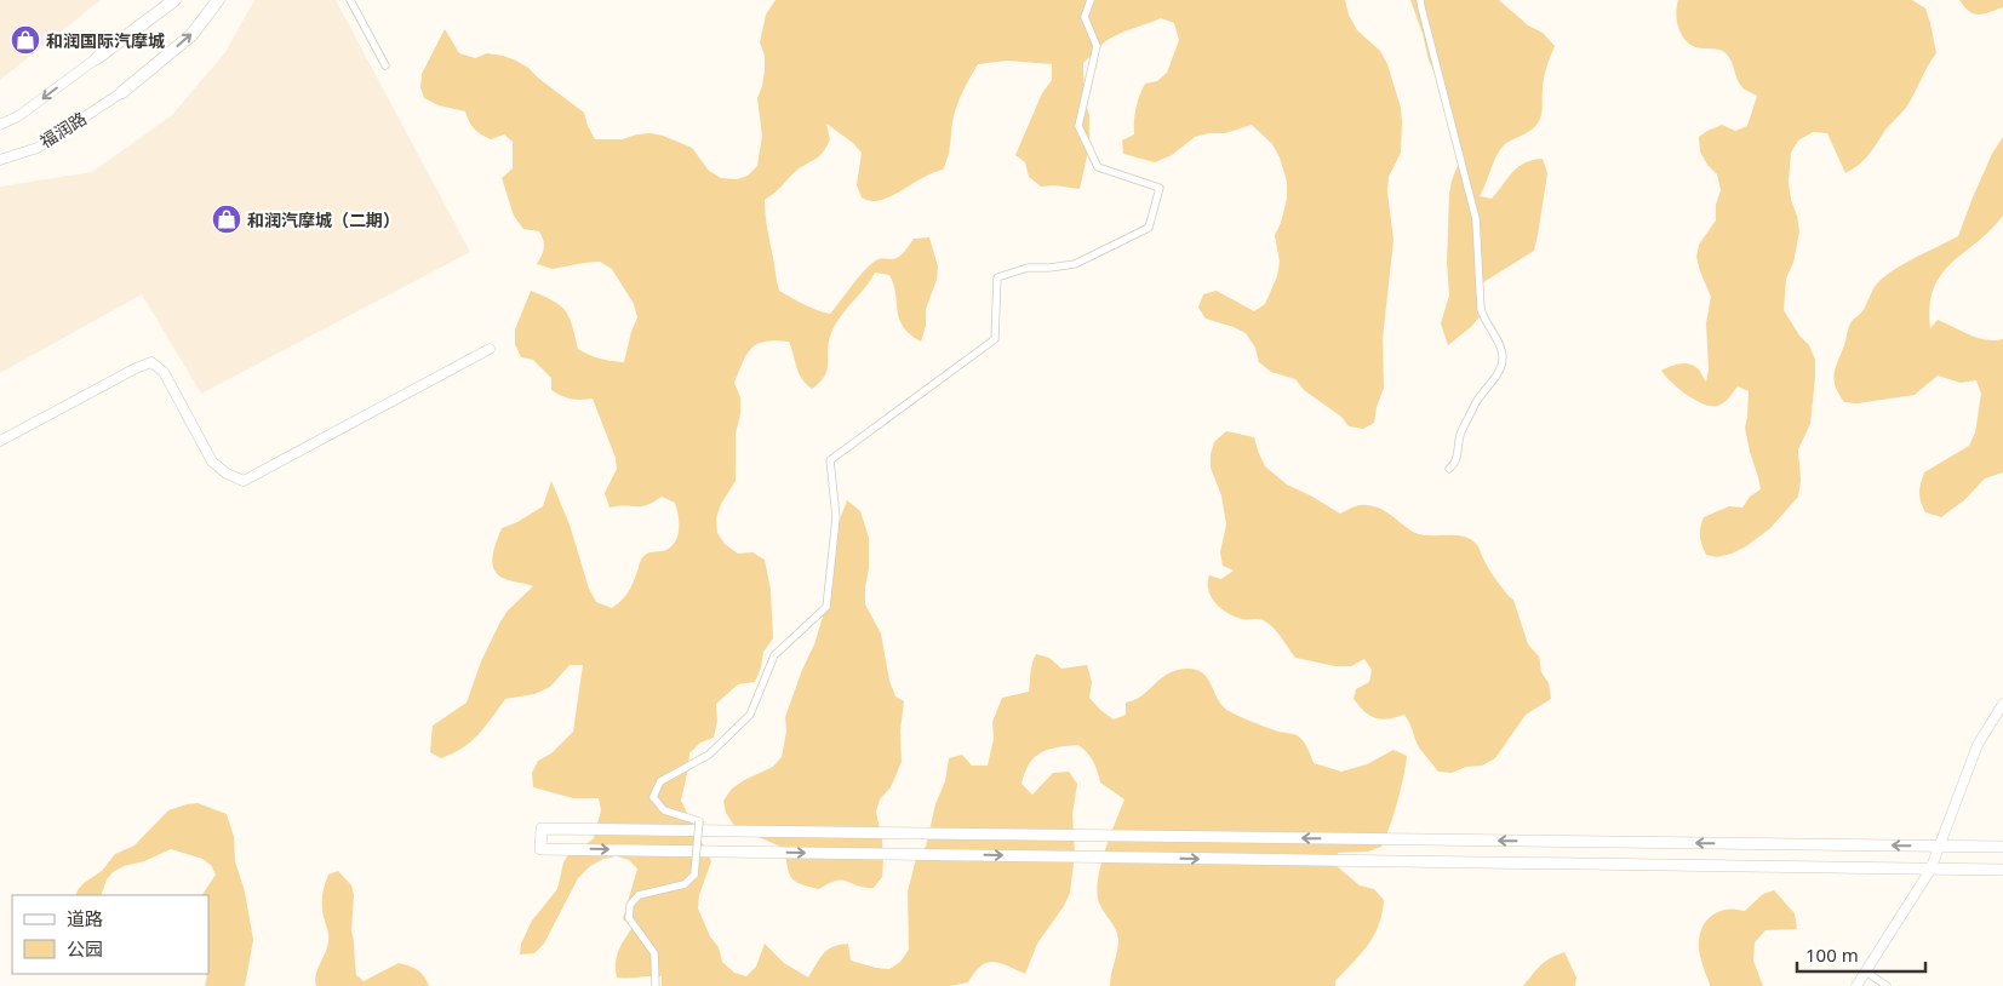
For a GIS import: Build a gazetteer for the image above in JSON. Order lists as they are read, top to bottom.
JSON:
{
  "streets": {
    "street": ["福润路"]
  },
  "places": {
    "shop": ["和润国际汽摩城", "和润汽摩城（二期）"]
  },
  "legend": ["道路", "公园"],
  "scale_bar": "100 m"
}
